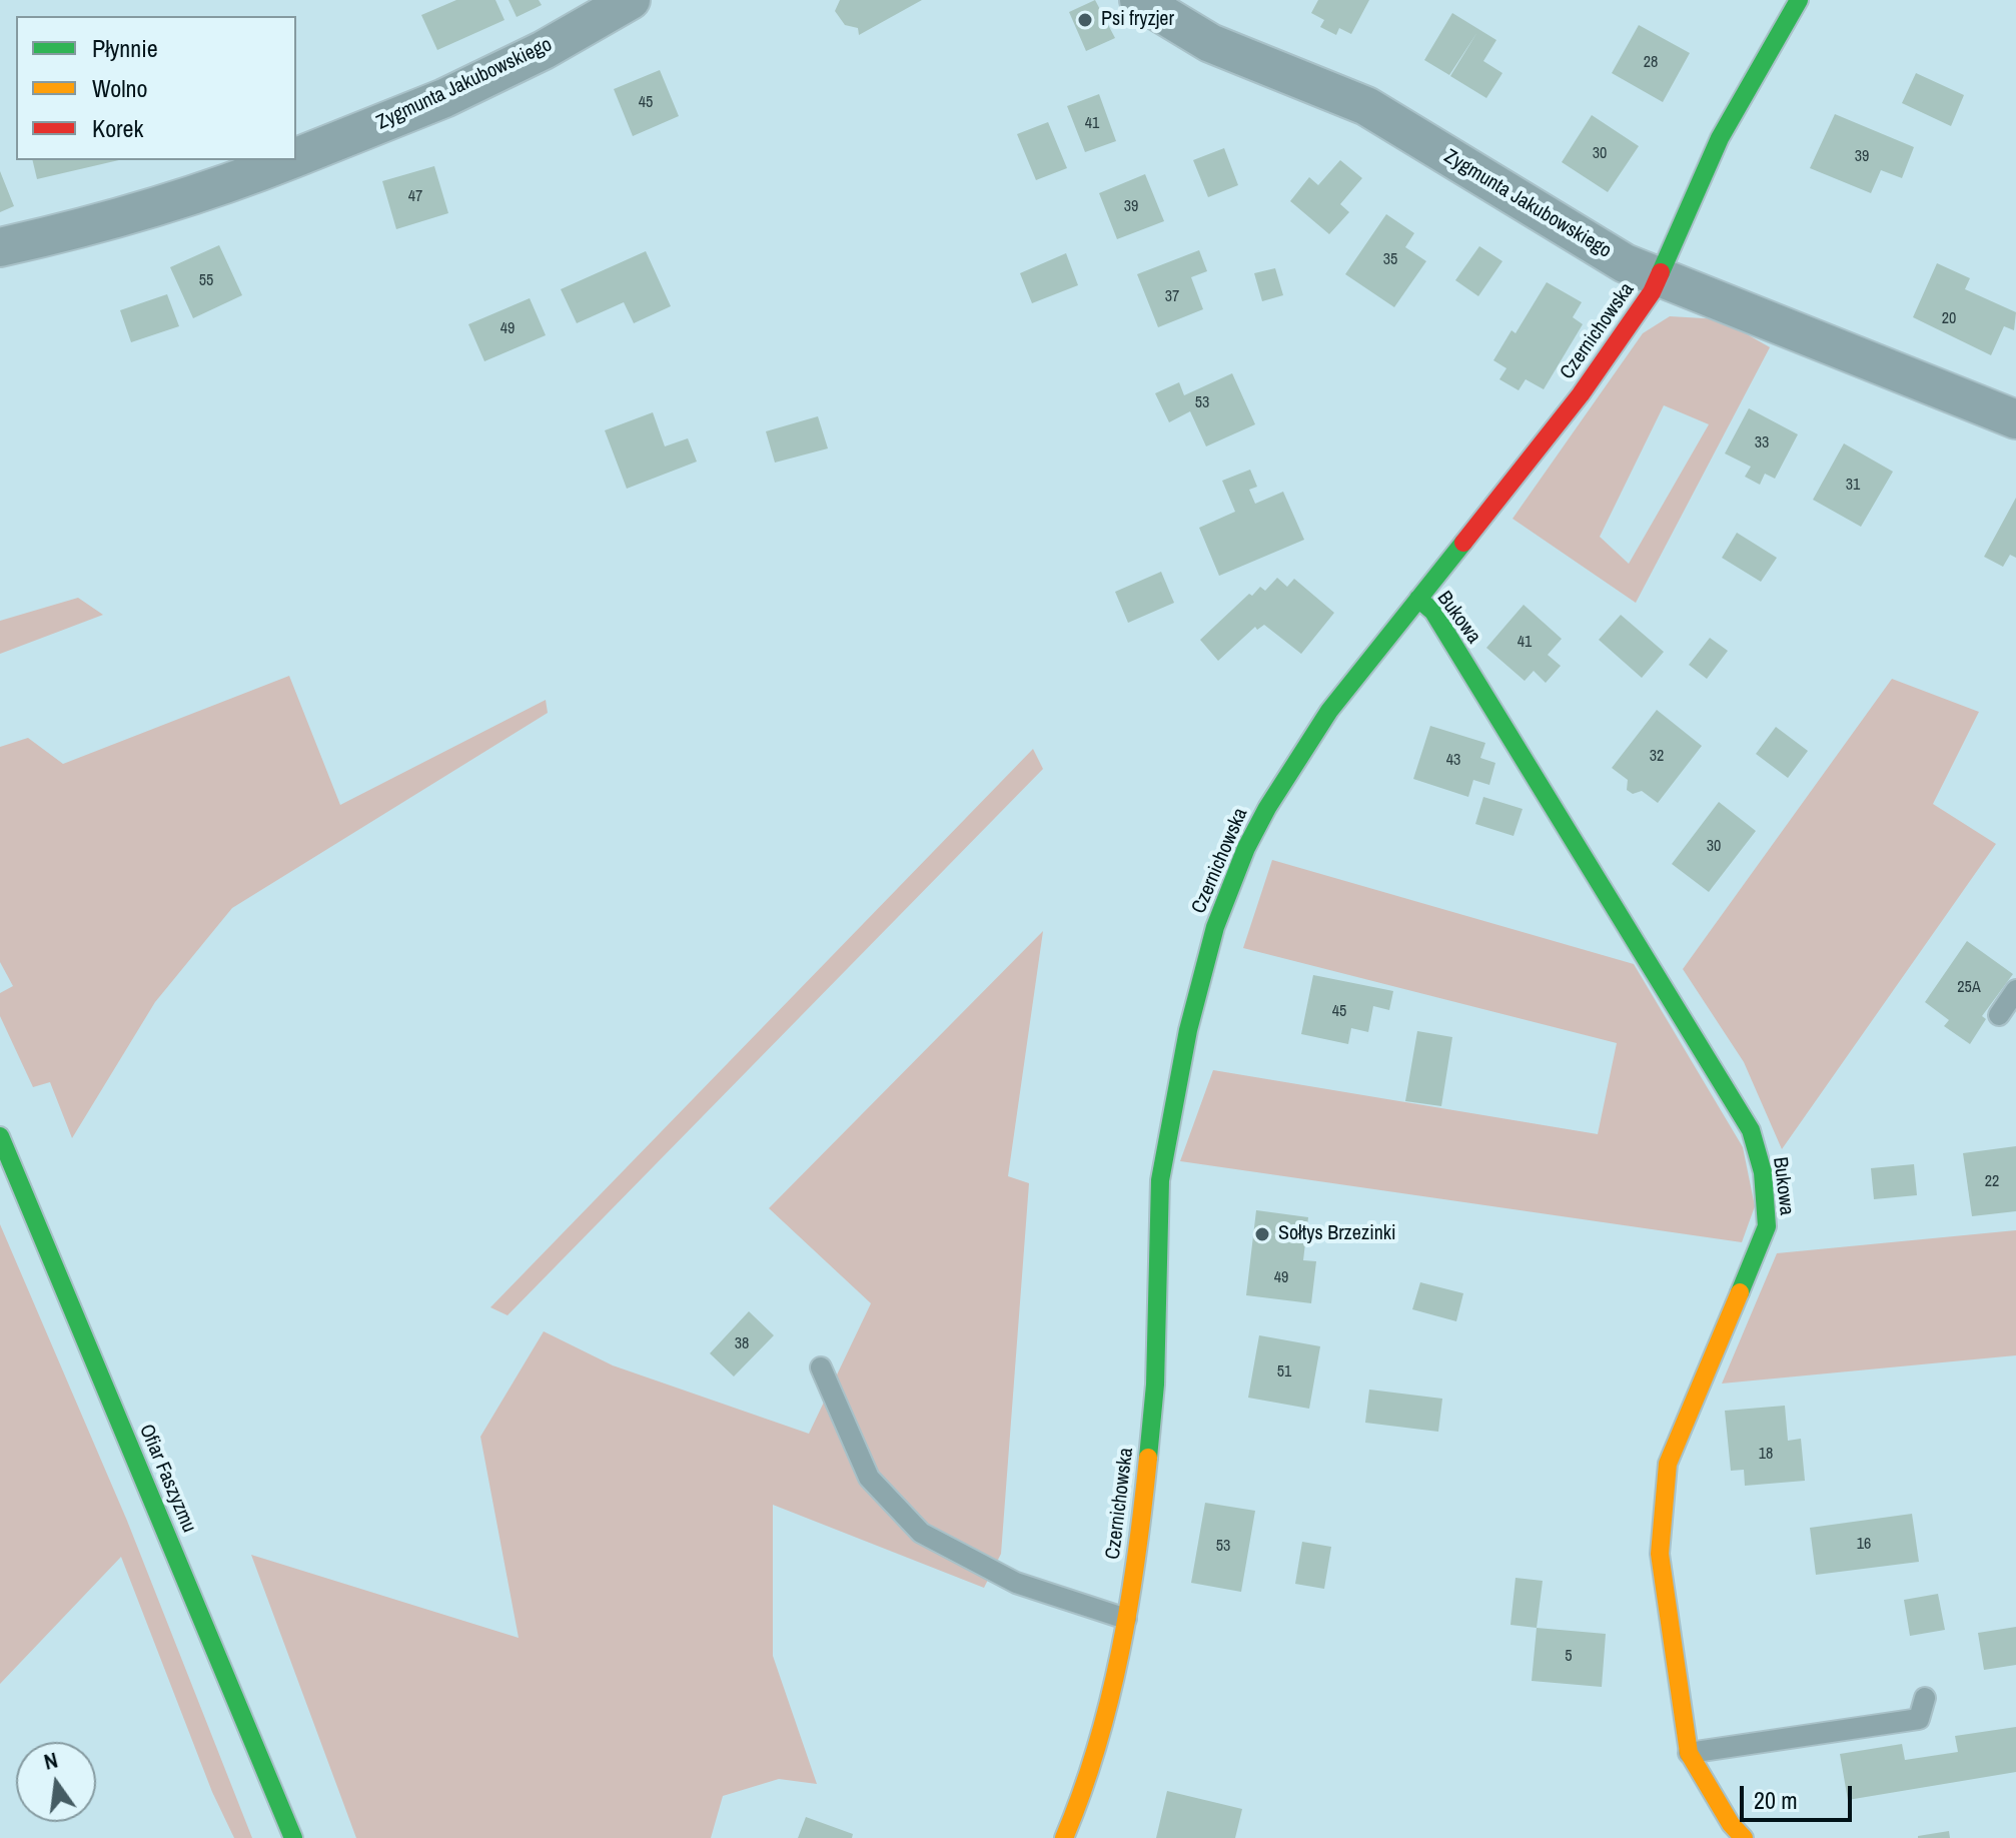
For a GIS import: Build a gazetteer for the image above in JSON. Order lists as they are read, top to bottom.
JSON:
{
  "streets": {
    "street": [
      "Zygmunta Jakubowskiego",
      "Czernichowska",
      "Bukowa",
      "Ofiar Faszyzmu"
    ]
  },
  "crossings": [
    ["Zygmunta Jakubowskiego", "Czernichowska"],
    ["Czernichowska", "Bukowa"]
  ],
  "places": ["Psi fryzjer", "Sołtys Brzezinki"],
  "house_numbers": [
    "28",
    "45",
    "41",
    "30",
    "39",
    "47",
    "39",
    "35",
    "55",
    "37",
    "20",
    "49",
    "53",
    "33",
    "31",
    "41",
    "32",
    "43",
    "30",
    "25A",
    "45",
    "22",
    "49",
    "38",
    "51",
    "18",
    "16",
    "53",
    "5"
  ],
  "legend": ["Płynnie", "Wolno", "Korek"],
  "scale_bar": "20 m",
  "north": "top"
}
